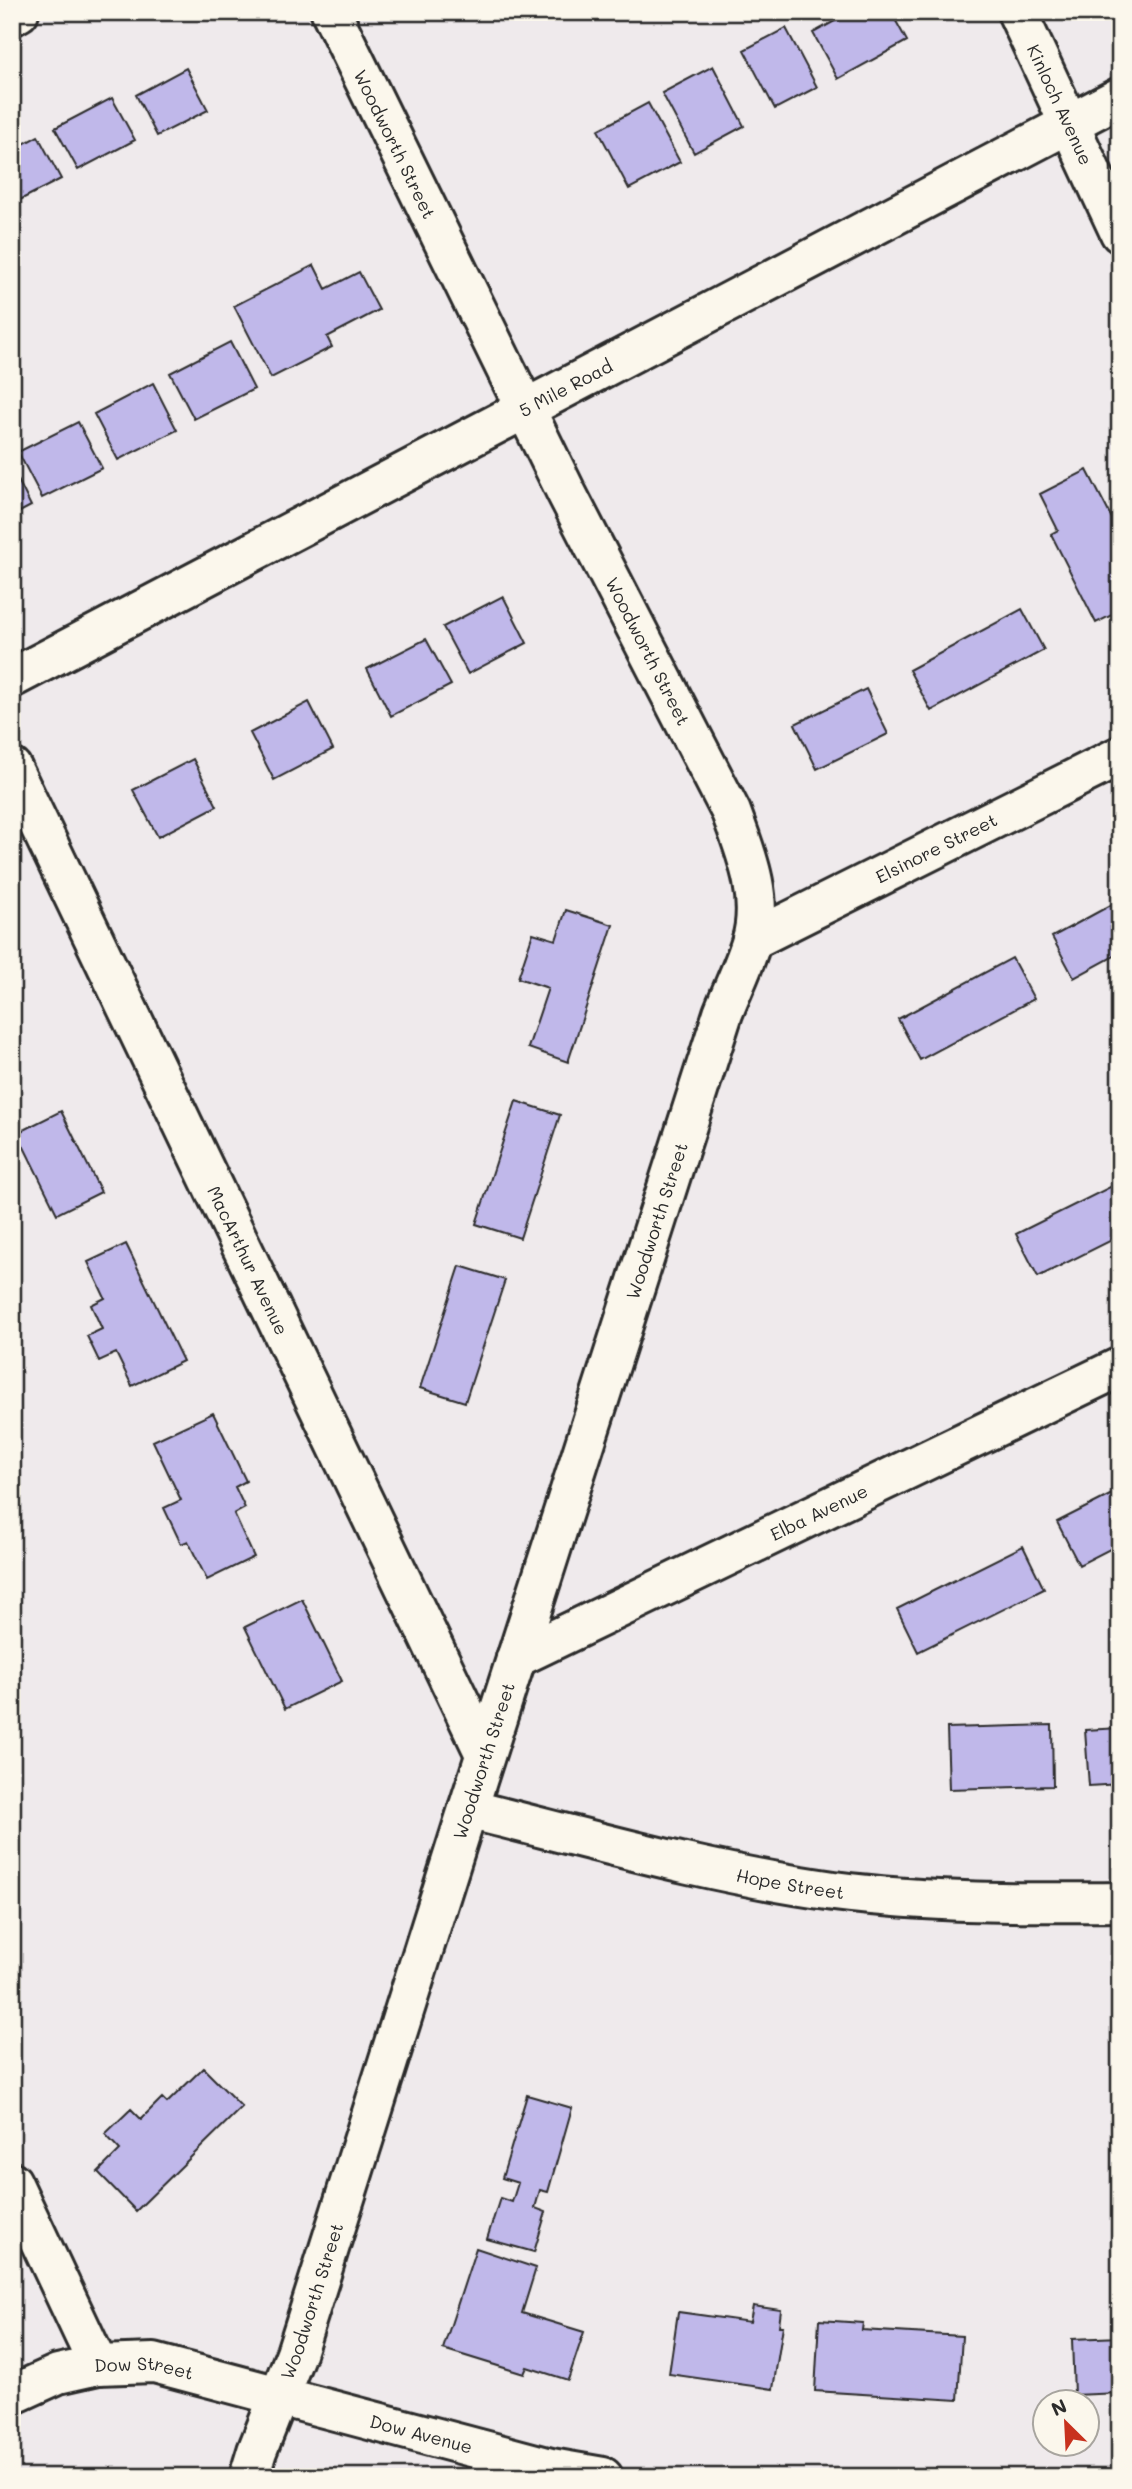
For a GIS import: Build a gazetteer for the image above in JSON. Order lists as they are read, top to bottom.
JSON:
{
  "streets": {
    "street": [
      "Kinloch Avenue",
      "Woodworth Street",
      "5 Mile Road",
      "Elsinore Street",
      "MacArthur Avenue",
      "Elba Avenue",
      "Hope Street",
      "Dow Street",
      "Dow Avenue"
    ]
  },
  "crossings": [
    ["Kinloch Avenue", "5 Mile Road"],
    ["Woodworth Street", "5 Mile Road"],
    ["Woodworth Street", "Elsinore Street"],
    ["Woodworth Street", "MacArthur Avenue"],
    ["Woodworth Street", "Elba Avenue"],
    ["Woodworth Street", "Hope Street"],
    ["Woodworth Street", "Dow Street"],
    ["Woodworth Street", "Dow Avenue"],
    ["Dow Street", "Dow Avenue"]
  ],
  "north": "top left"
}
